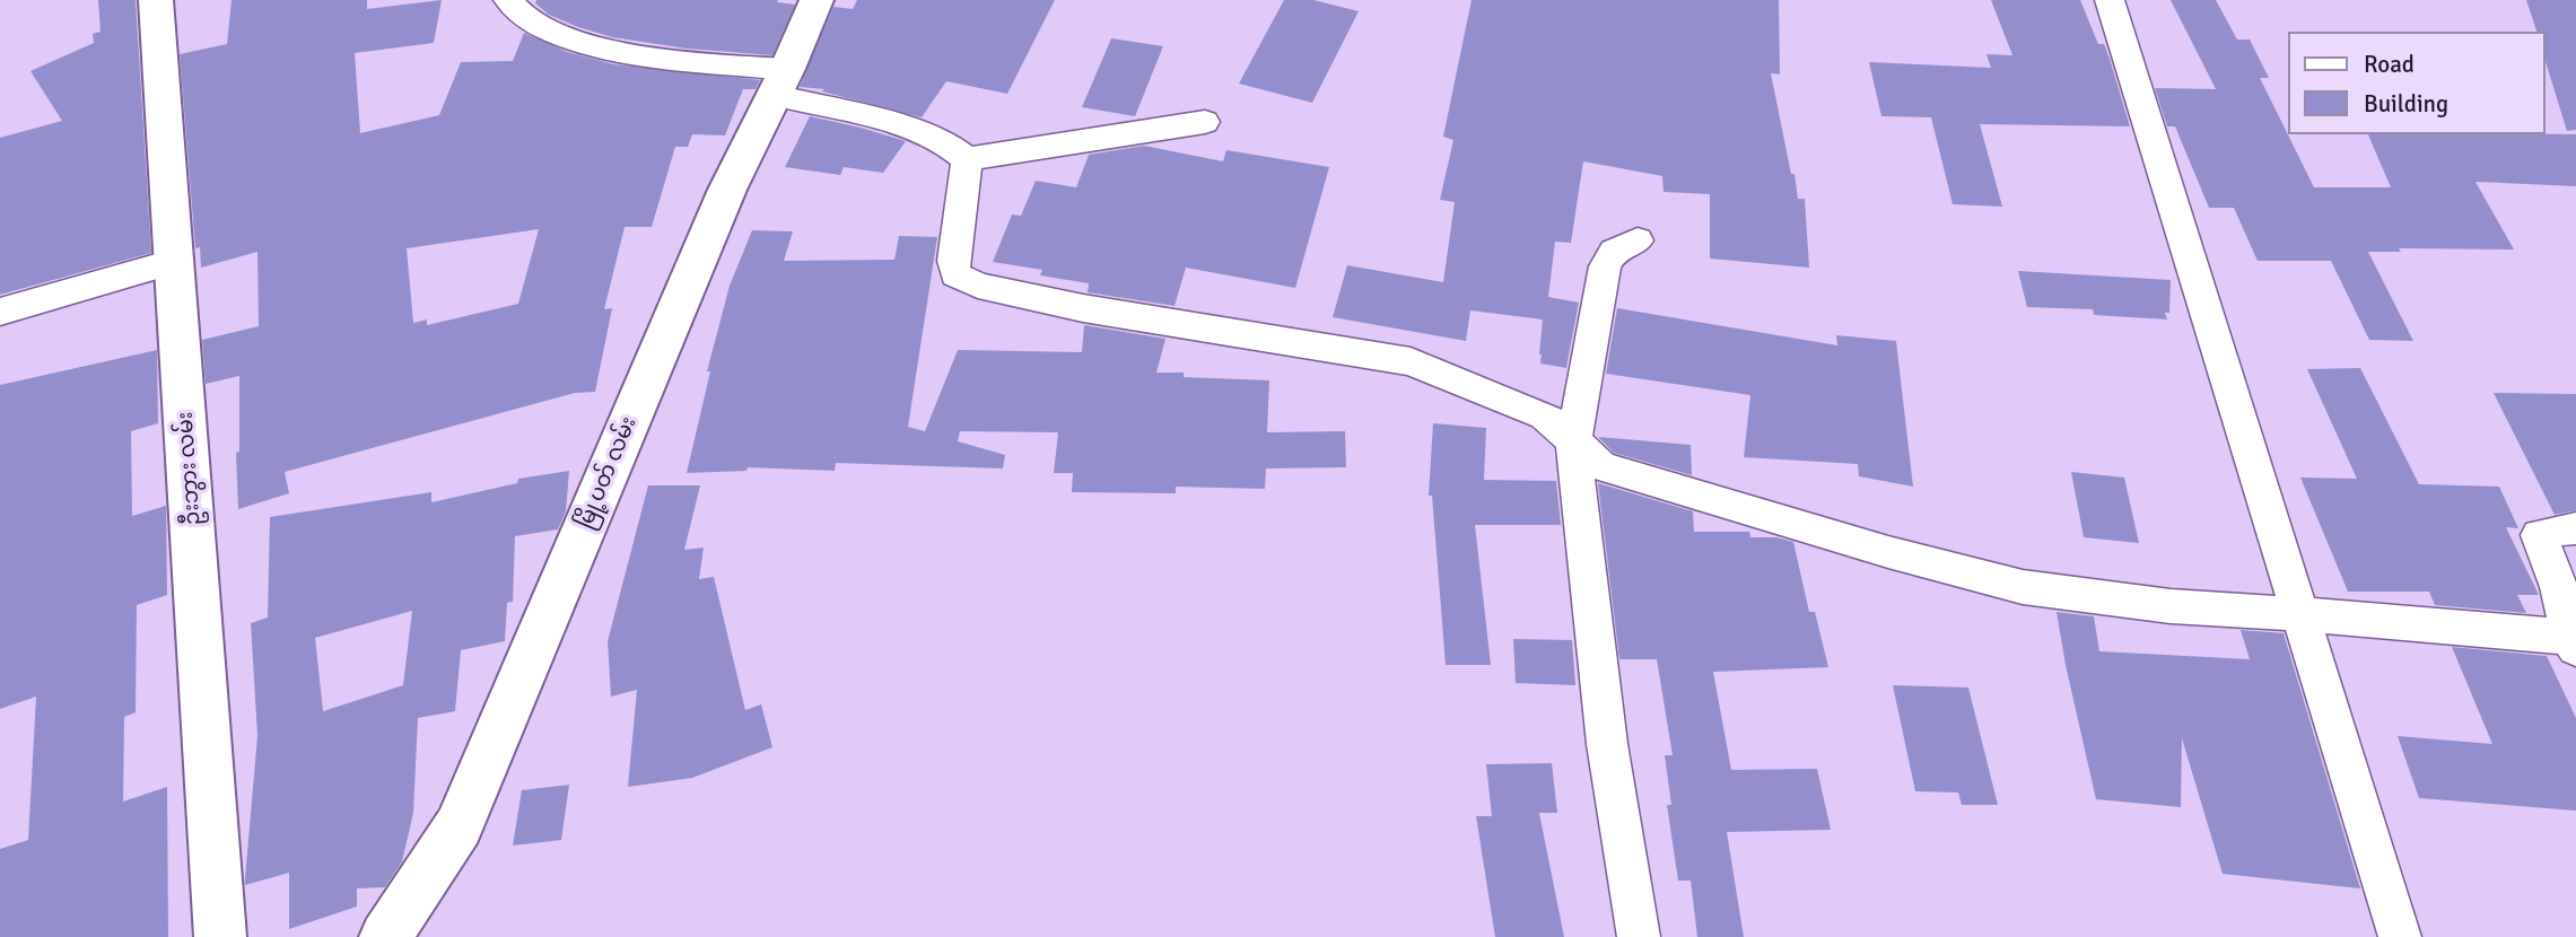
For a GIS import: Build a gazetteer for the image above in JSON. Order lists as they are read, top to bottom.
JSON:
{
  "streets": {
    "street": ["ဦးဘွား လမ်း", "မြို့ပတ် လမ်း"]
  },
  "legend": ["Road", "Building"]
}
